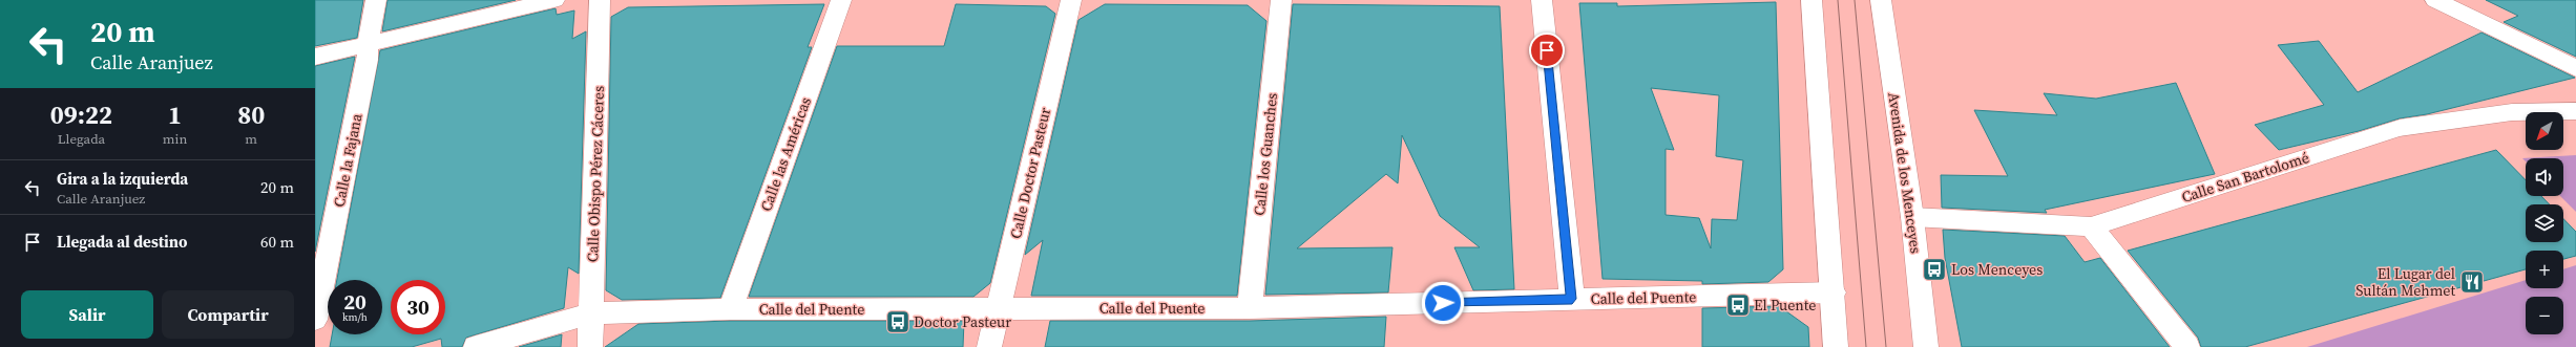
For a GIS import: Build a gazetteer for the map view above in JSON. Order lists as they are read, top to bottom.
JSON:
{
  "streets": {
    "street": [
      "Calle las Américas",
      "Calle los Guanches",
      "Calle la Fajana",
      "Calle Doctor Pasteur",
      "Avenida de los Menceyes",
      "Calle Obispo Pérez Cáceres",
      "Calle San Bartolomé",
      "Calle del Puente"
    ]
  },
  "crossings": [
    ["Calle las Américas", "Calle del Puente"],
    ["Calle los Guanches", "Calle del Puente"],
    ["Calle Doctor Pasteur", "Calle del Puente"],
    ["Avenida de los Menceyes", "Calle San Bartolomé"],
    ["Calle Obispo Pérez Cáceres", "Calle del Puente"]
  ],
  "places": {
    "bus stop": ["Los Menceyes", "El Puente", "Doctor Pasteur"],
    "restaurant": ["El Lugar del Sultán Mehmet"]
  },
  "north": "bottom left",
  "page": {
    "turn": ["20 m", "Calle Aranjuez"],
    "eta": [
      "09:22",
      "Llegada",
      "1",
      "min",
      "80",
      "m"
    ],
    "map_buttons": ["+", "−"],
    "list": [
      {
        "name": "Gira a la izquierda",
        "note": "Calle Aranjuez",
        "value": "20 m"
      },
      {
        "name": "Llegada al destino",
        "value": "60 m"
      }
    ],
    "speed": "20 km/h",
    "limit": "30",
    "buttons": ["Salir", "Compartir"]
  }
}
